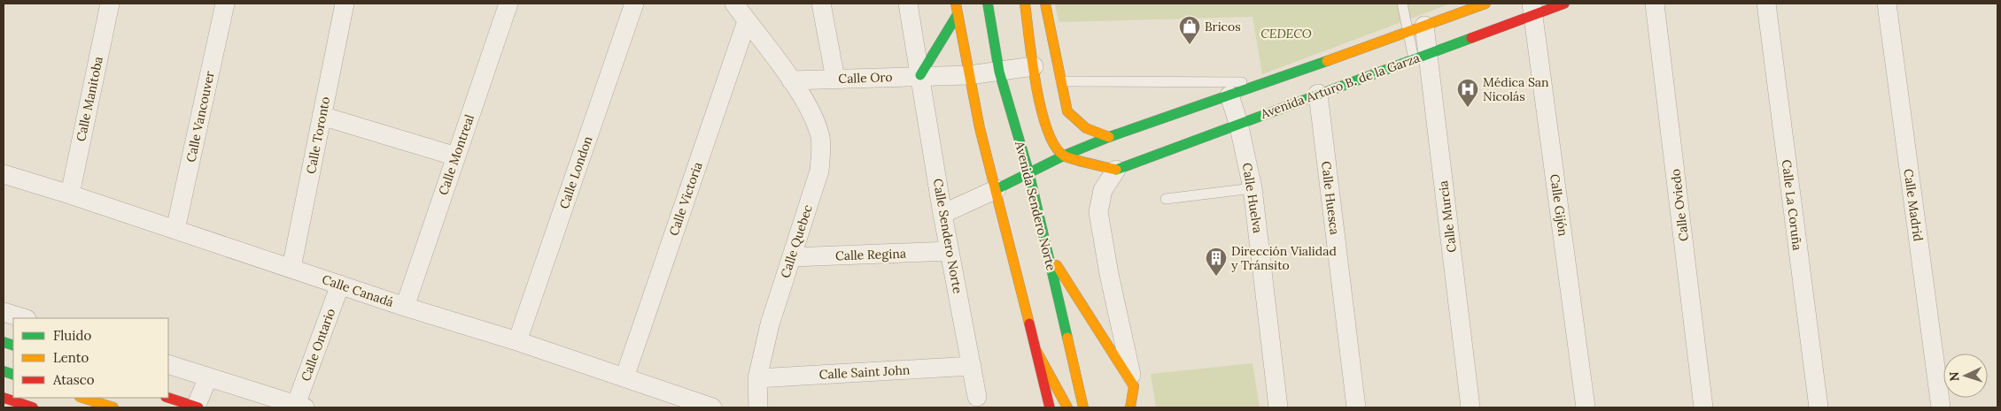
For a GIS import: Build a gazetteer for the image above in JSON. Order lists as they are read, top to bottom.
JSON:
{
  "streets": {
    "main road": ["Avenida Arturo B. de la Garza", "Avenida Sendero Norte"],
    "street": [
      "Calle Oro",
      "Calle Manitoba",
      "Calle Vancouver",
      "Calle Toronto",
      "Calle Montreal",
      "Calle London",
      "Calle Huelva",
      "Calle Huesca",
      "Calle Victoria",
      "Calle Gijón",
      "Calle Oviedo",
      "Calle La Coruña",
      "Calle Madrid",
      "Calle Murcia",
      "Calle Sendero Norte",
      "Calle Quebec",
      "Calle Regina",
      "Calle Canadá",
      "Calle Ontario",
      "Calle Saint John"
    ]
  },
  "crossings": [
    ["Calle Oro", "Avenida Sendero Norte"],
    ["Calle Oro", "Calle Sendero Norte"],
    ["Calle Oro", "Calle Quebec"],
    ["Avenida Arturo B. de la Garza", "Calle Huelva"],
    ["Avenida Arturo B. de la Garza", "Calle Huesca"],
    ["Avenida Arturo B. de la Garza", "Calle Gijón"],
    ["Avenida Arturo B. de la Garza", "Calle Murcia"],
    ["Calle Manitoba", "Calle Canadá"],
    ["Calle Vancouver", "Calle Canadá"],
    ["Calle Toronto", "Calle Canadá"],
    ["Calle Montreal", "Calle Canadá"],
    ["Calle London", "Calle Canadá"],
    ["Calle Victoria", "Calle Canadá"],
    ["Calle Sendero Norte", "Calle Regina"],
    ["Calle Sendero Norte", "Calle Saint John"],
    ["Calle Quebec", "Calle Regina"],
    ["Calle Quebec", "Calle Saint John"],
    ["Calle Canadá", "Calle Ontario"]
  ],
  "parks": ["CEDECO"],
  "places": {
    "shop": ["Bricos"],
    "hospital": ["Médica San Nicolás"],
    "building": ["Dirección Vialidad y Tránsito"]
  },
  "legend": ["Fluido", "Lento", "Atasco"],
  "north": "left"
}
